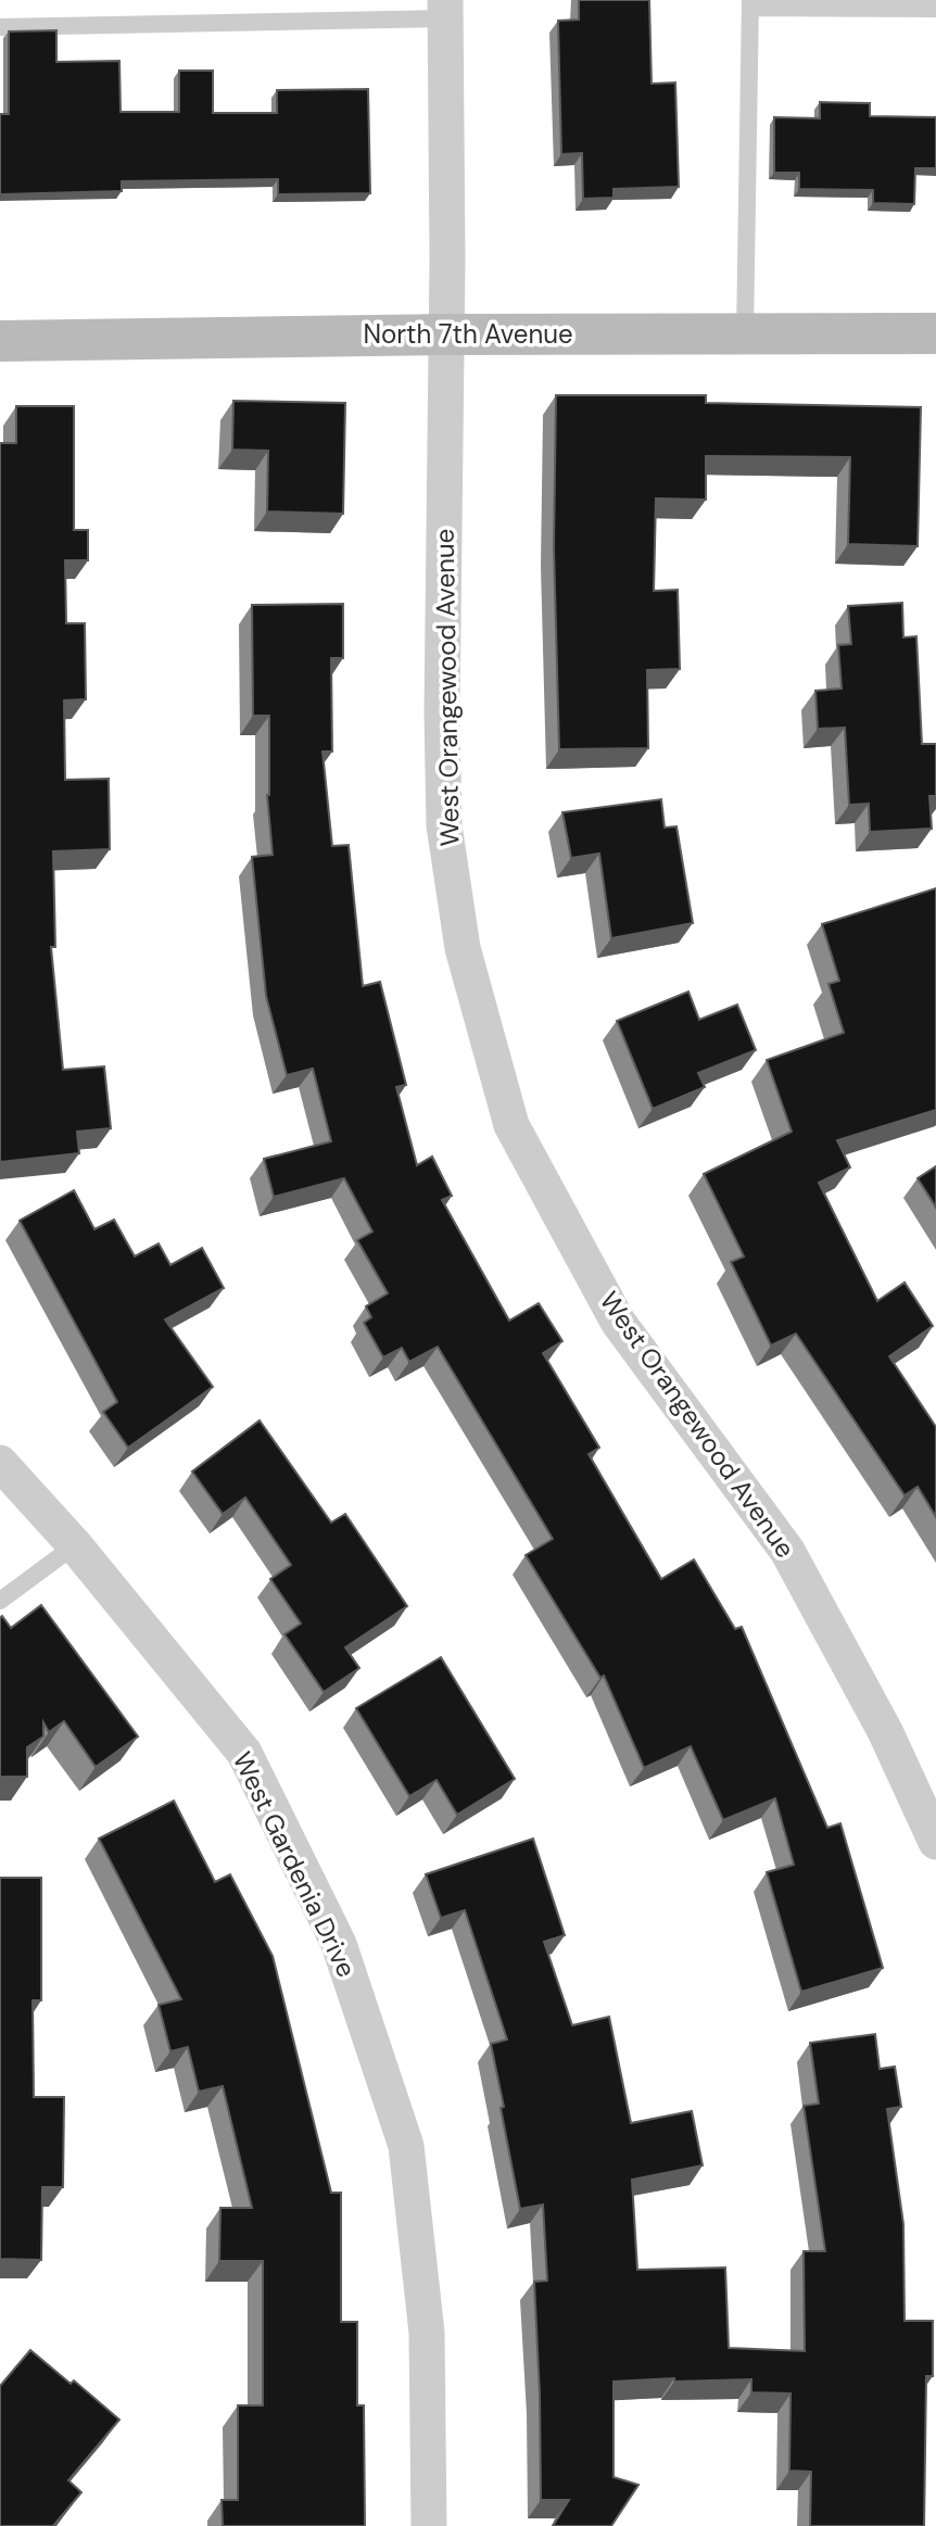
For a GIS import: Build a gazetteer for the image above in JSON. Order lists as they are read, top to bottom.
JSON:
{
  "streets": {
    "main road": ["North 7th Avenue"],
    "street": ["West Orangewood Avenue", "West Gardenia Drive"]
  },
  "crossings": [
    ["North 7th Avenue", "West Orangewood Avenue"]
  ]
}
